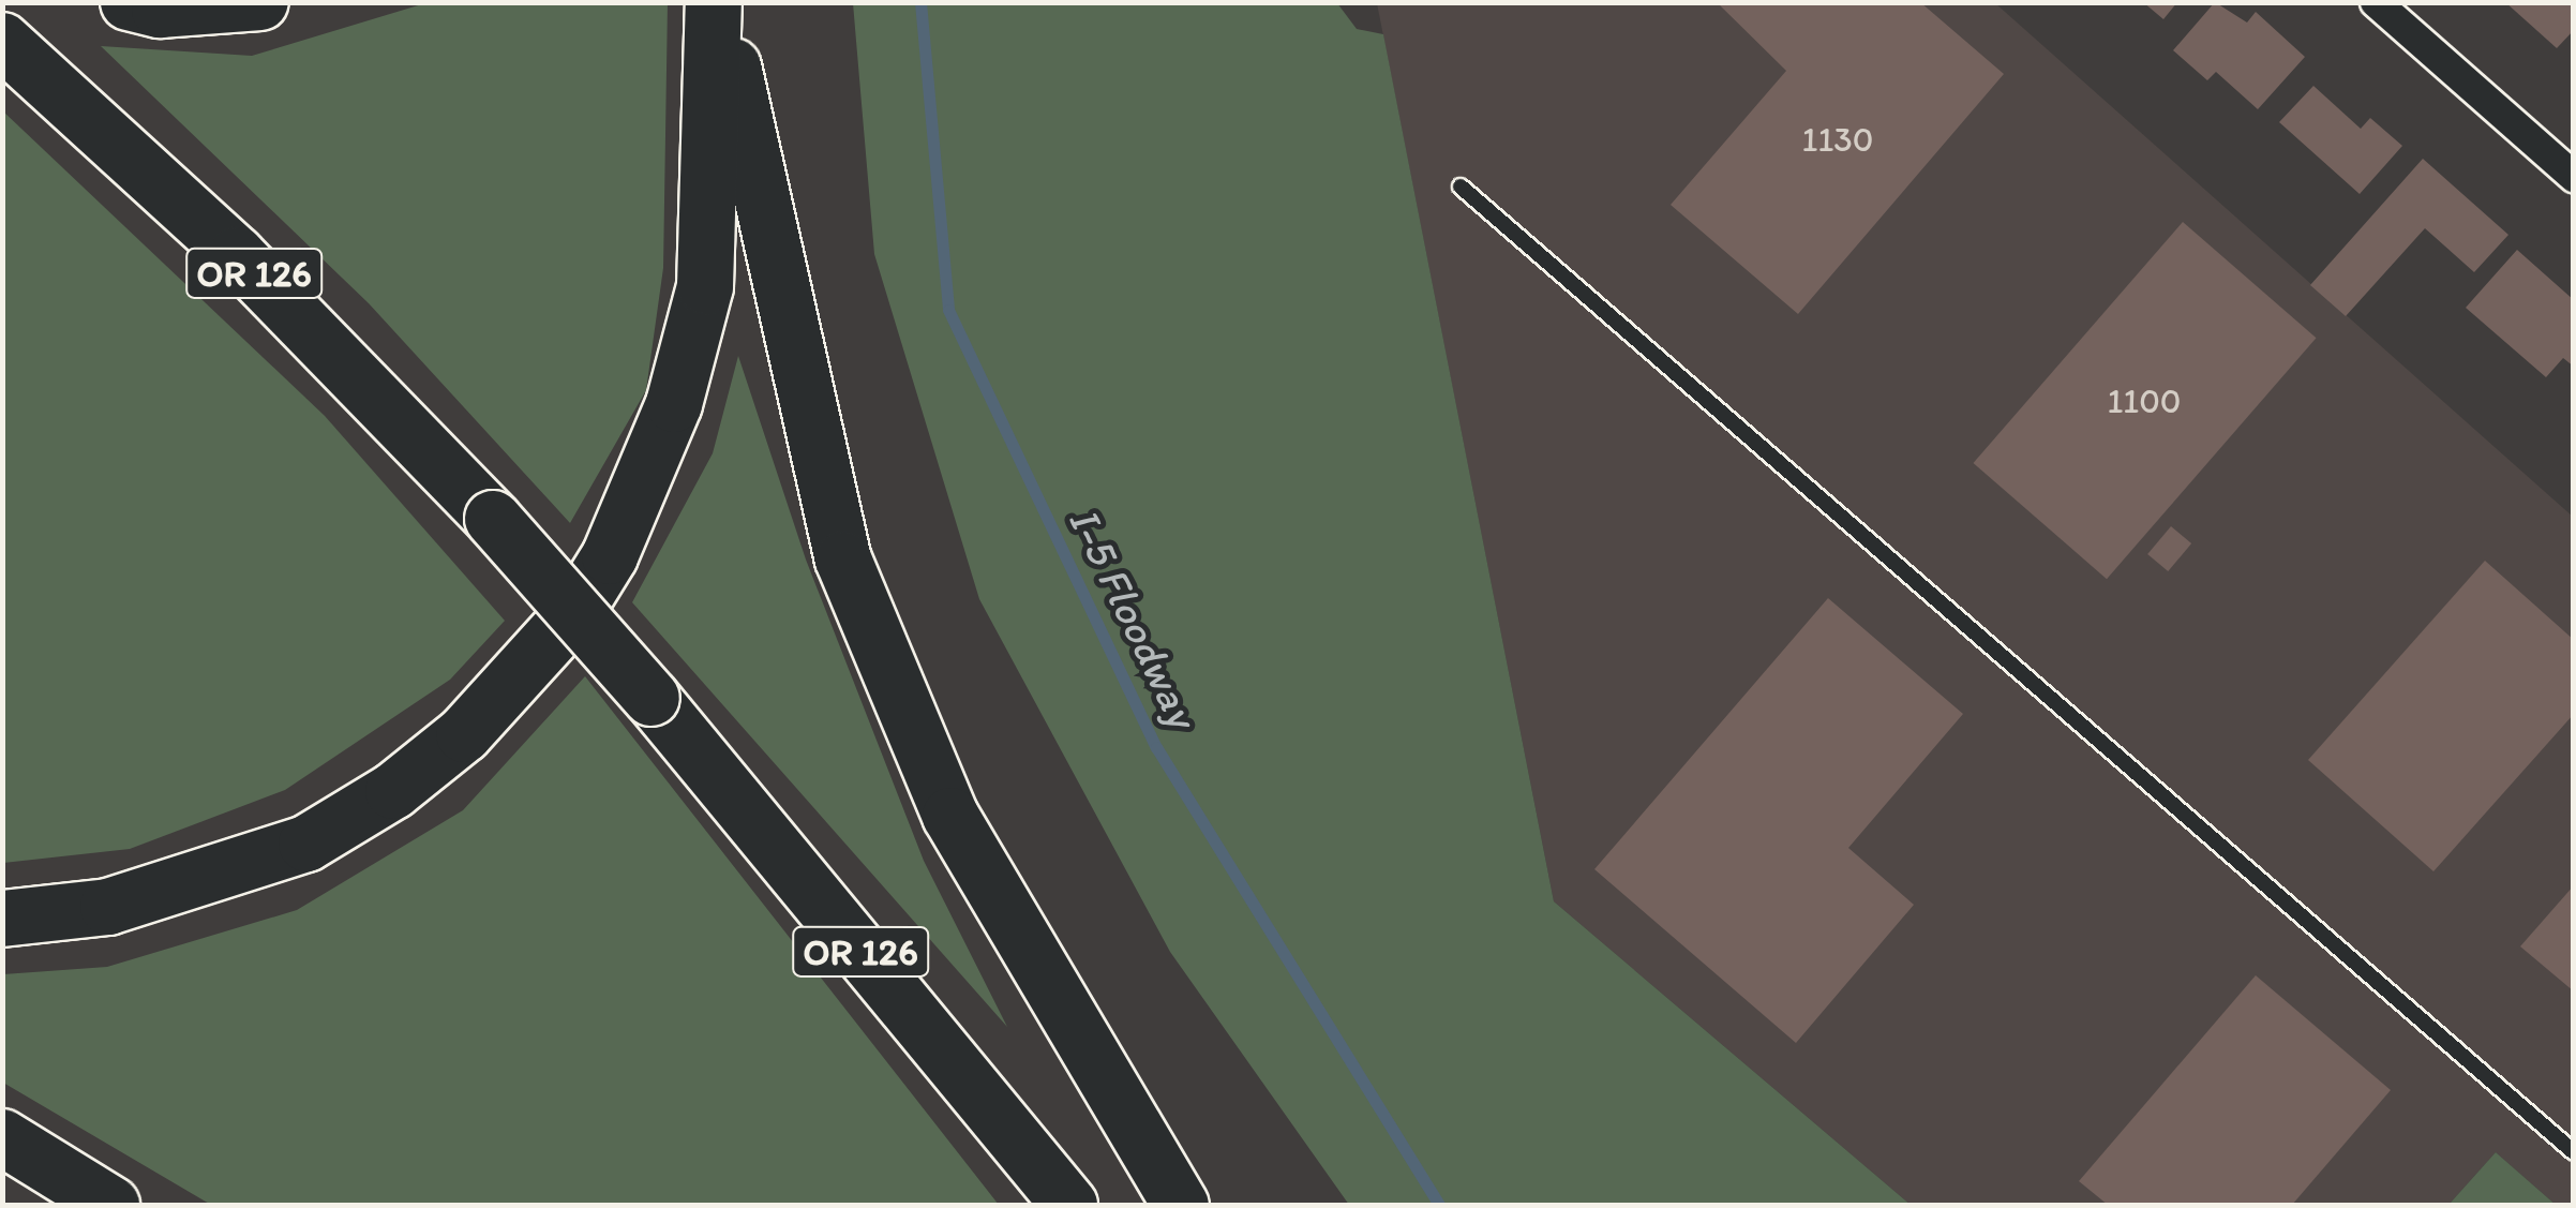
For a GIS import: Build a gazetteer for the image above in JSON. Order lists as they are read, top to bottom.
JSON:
{
  "streets": {
    "highway": ["OR 126"]
  },
  "water": ["I-5 Floodway"],
  "house_numbers": ["1130", "1100"]
}
